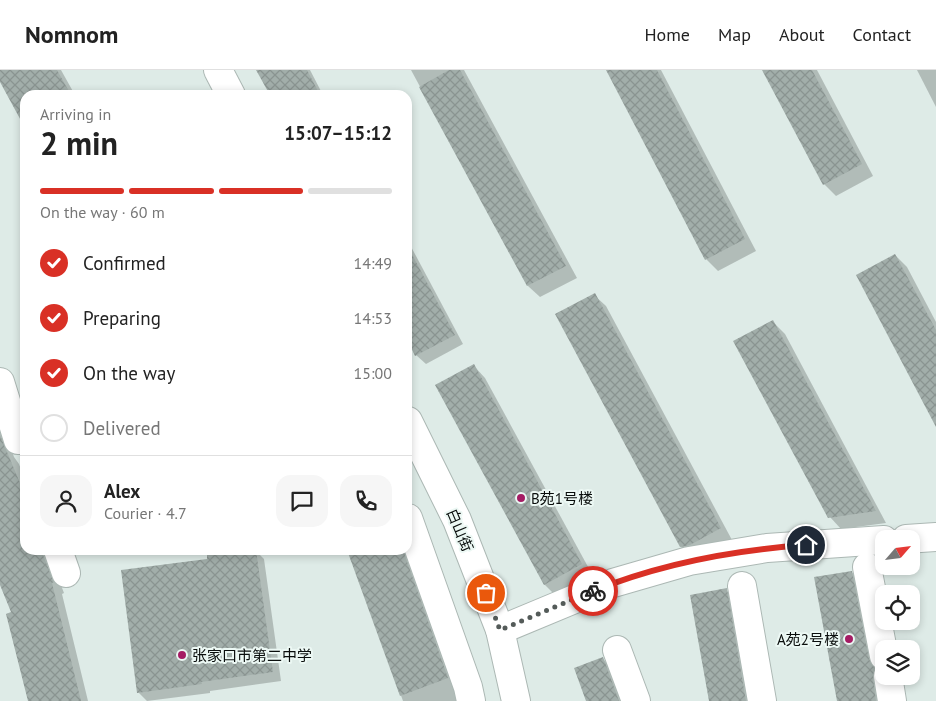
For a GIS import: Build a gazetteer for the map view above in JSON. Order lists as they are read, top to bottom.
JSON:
{
  "streets": {
    "street": ["白山街"]
  },
  "places": ["B苑1号楼", "A苑2号楼", "张家口市第二中学"],
  "north": "top right",
  "page": {
    "header": "Nomnom",
    "nav": [
      "Home",
      "Map",
      "About",
      "Contact"
    ],
    "heading": ["2 min", "Arriving in", "15:07–15:12"],
    "panel": ["Alex", "Courier · 4.7"],
    "bar": "On the way · 60 m",
    "list": [
      ["Confirmed", "14:49"],
      ["Preparing", "14:53"],
      ["On the way", "15:00"],
      "Delivered"
    ]
  }
}
